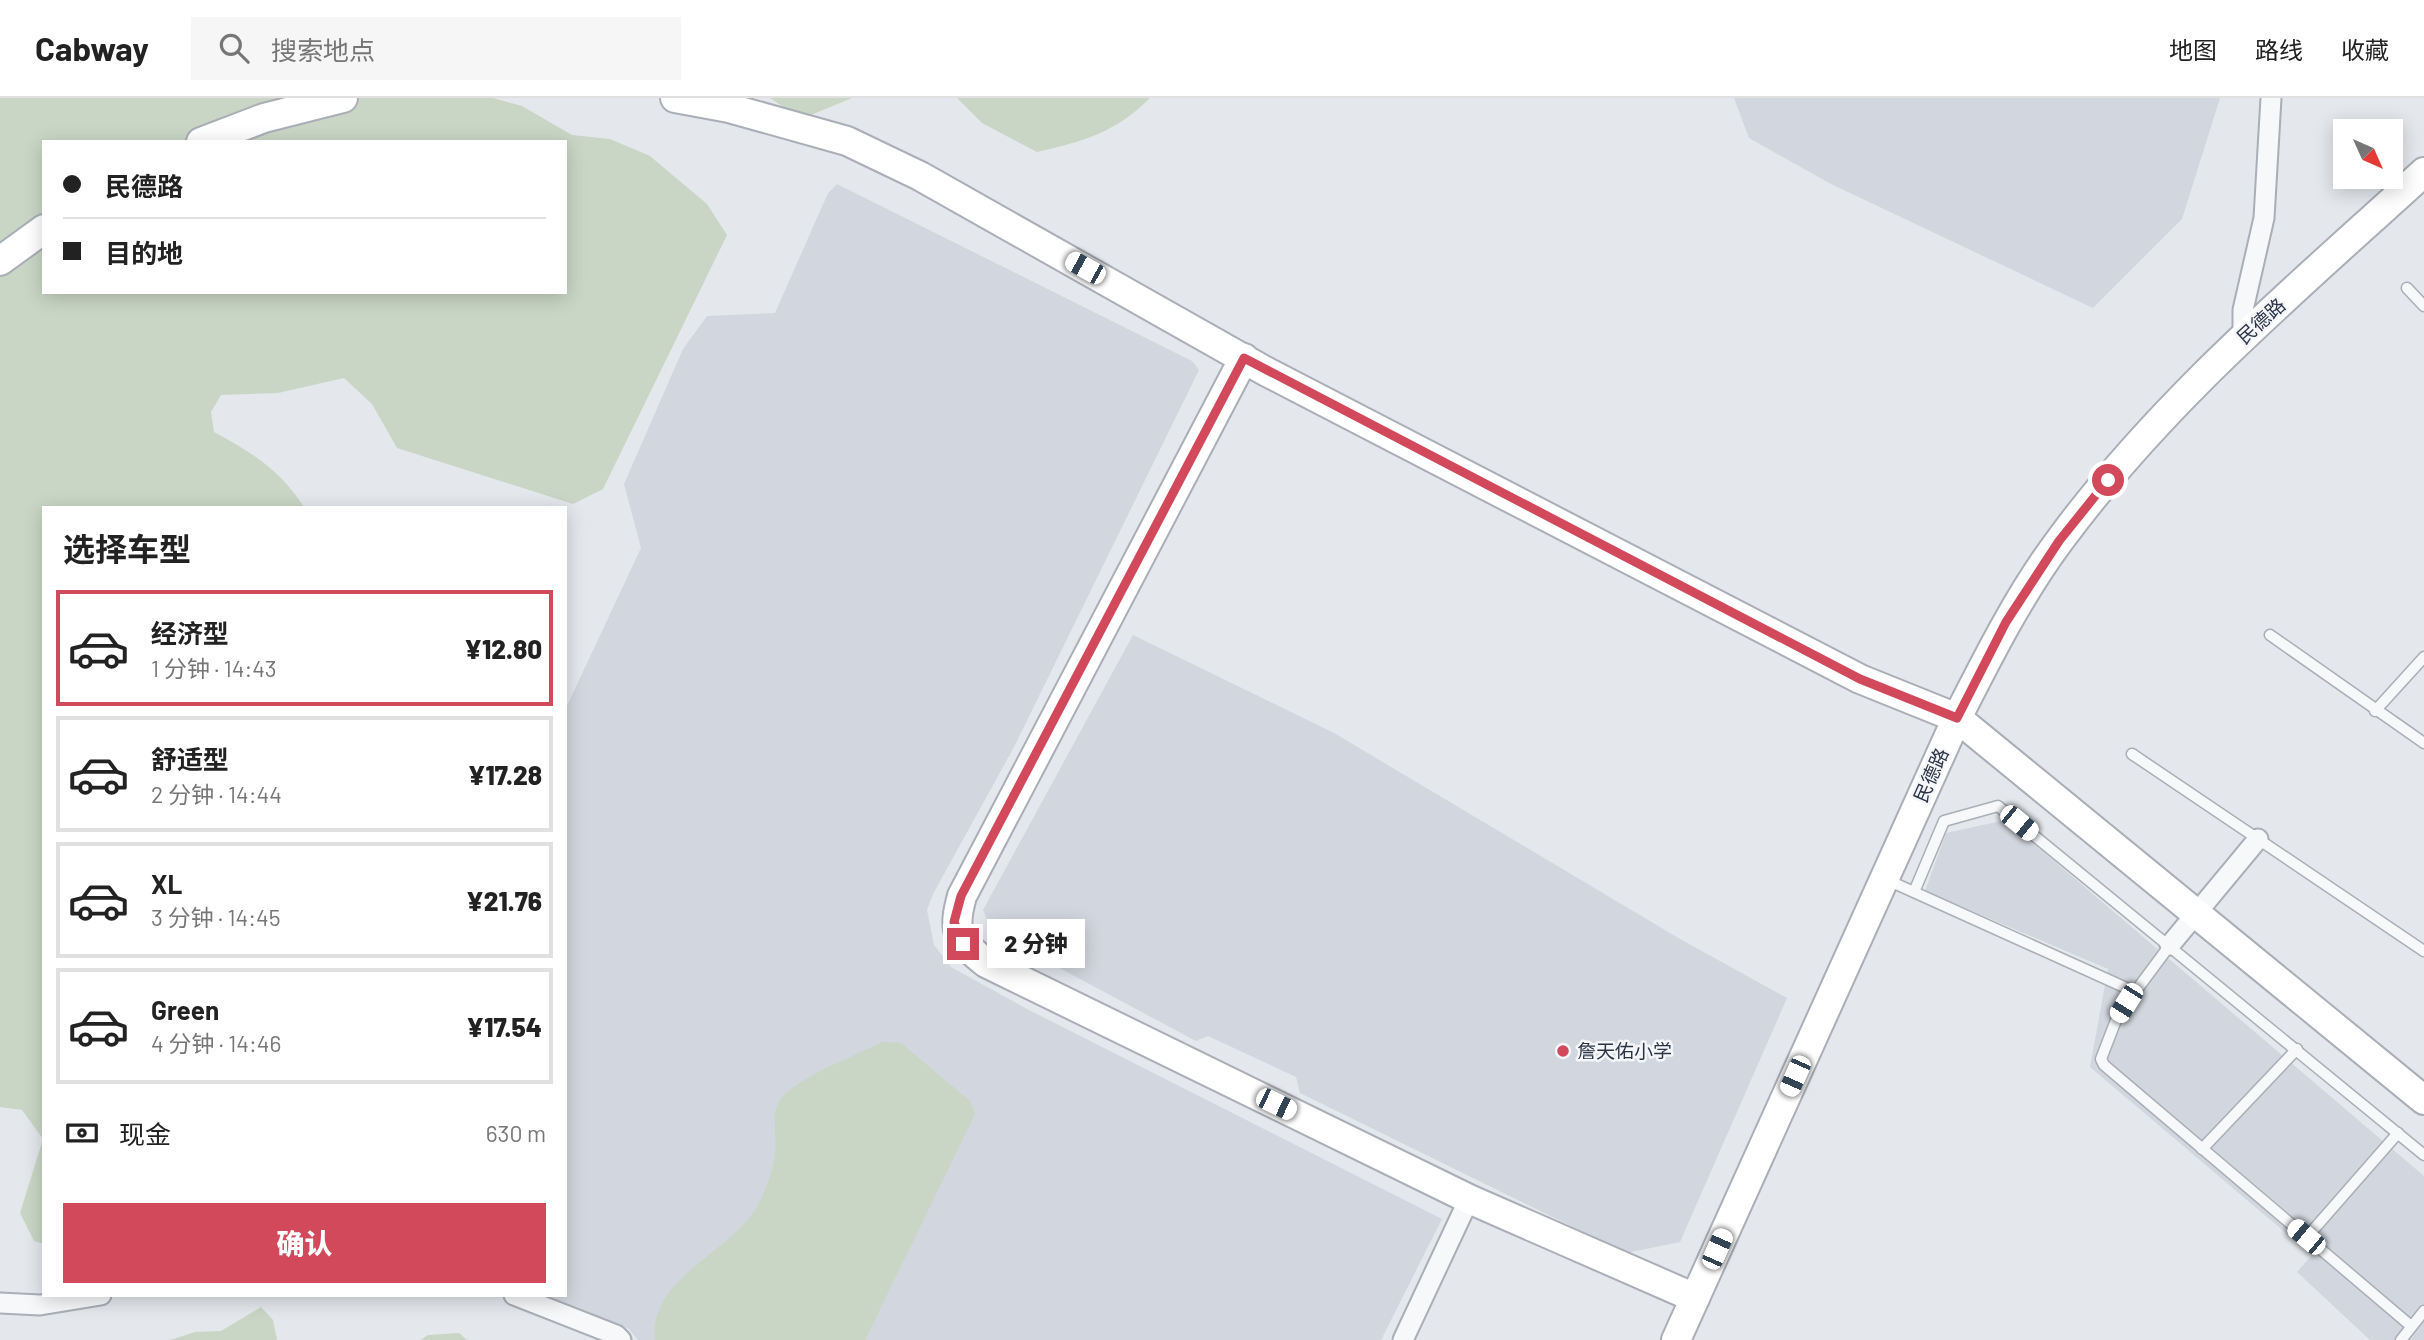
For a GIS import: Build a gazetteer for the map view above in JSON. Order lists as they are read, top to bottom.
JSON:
{
  "streets": {
    "street": ["民德路"]
  },
  "places": ["詹天佑小学"],
  "north": "bottom right",
  "page": {
    "header": "Cabway",
    "search": "搜索地点",
    "nav": ["地图", "路线", "收藏"],
    "banner": ["民德路", "目的地"],
    "heading": "选择车型",
    "list": [
      {
        "name": "经济型",
        "note": "1 分钟 · 14:43",
        "value": "¥12.80"
      },
      {
        "name": "舒适型",
        "note": "2 分钟 · 14:44",
        "value": "¥17.28"
      },
      {
        "name": "XL",
        "note": "3 分钟 · 14:45",
        "value": "¥21.76"
      },
      {
        "name": "Green",
        "note": "4 分钟 · 14:46",
        "value": "¥17.54"
      }
    ],
    "bubble": "2 分钟",
    "pay": ["现金", "630 m"],
    "buttons": "确认"
  }
}
